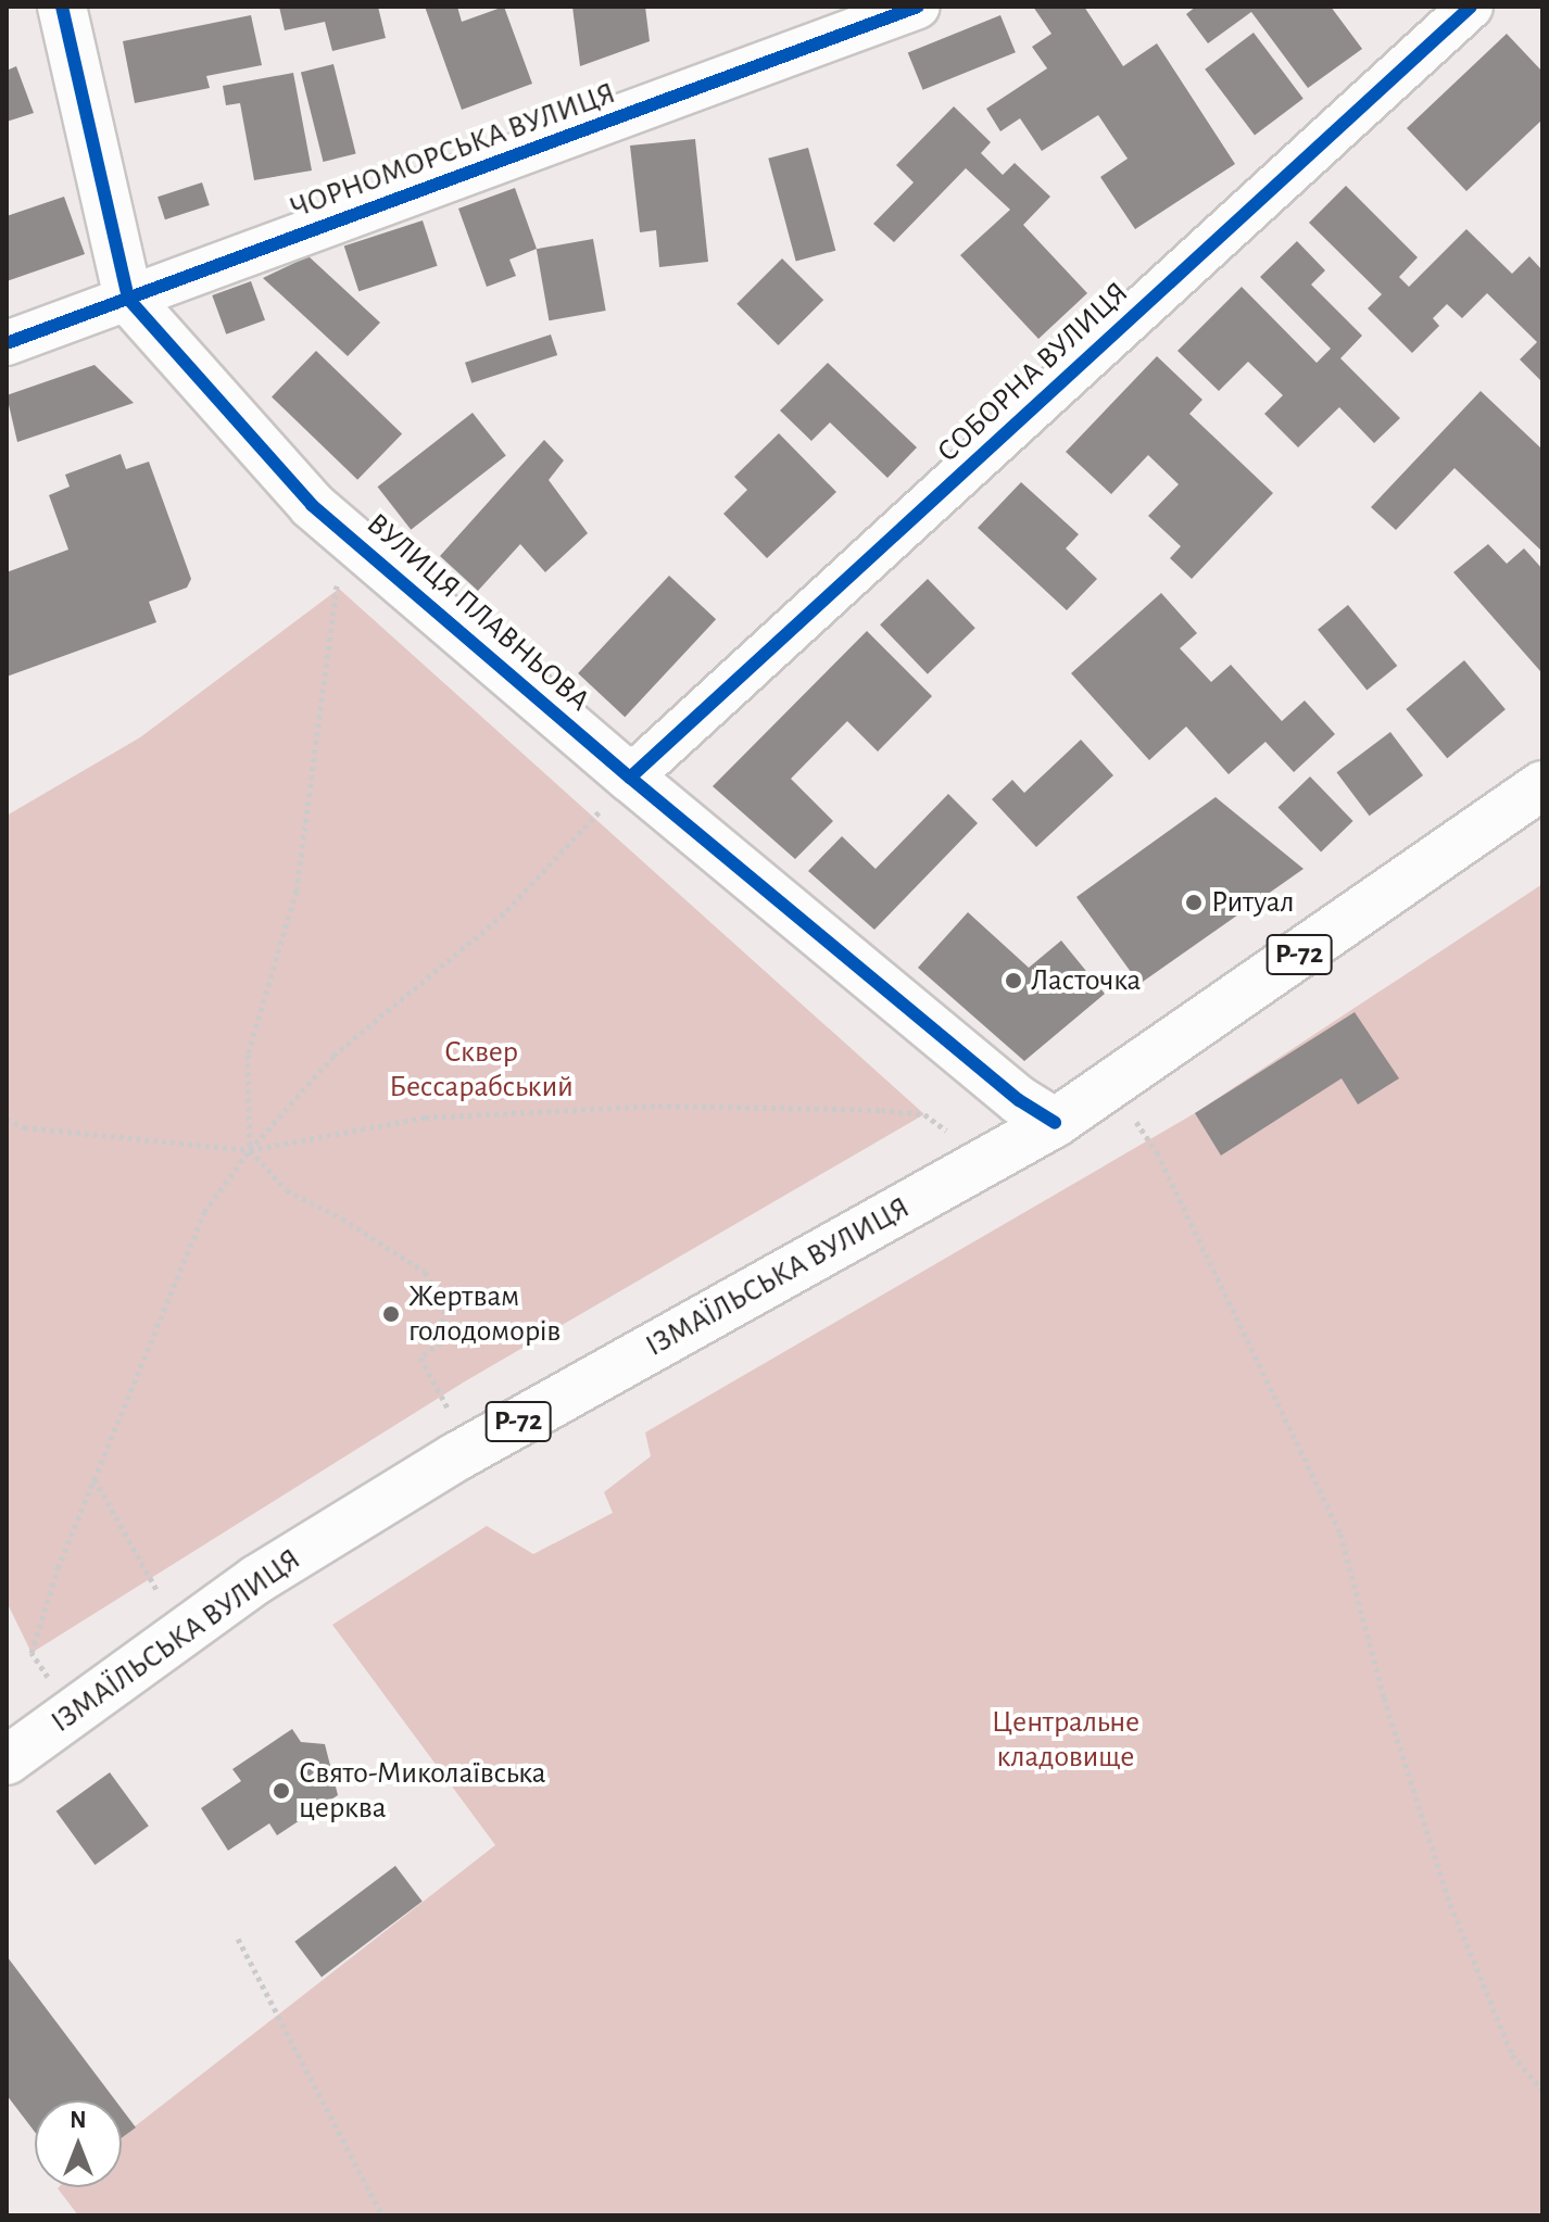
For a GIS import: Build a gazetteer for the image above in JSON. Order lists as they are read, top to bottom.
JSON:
{
  "streets": {
    "main road": ["ВУЛИЦЯ ПЛАВНЬОВА", "Р-72", "ІЗМАЇЛЬСЬКА ВУЛИЦЯ"],
    "street": ["ЧОРНОМОРСЬКА ВУЛИЦЯ", "СОБОРНА ВУЛИЦЯ"]
  },
  "crossings": [
    ["ЧОРНОМОРСЬКА ВУЛИЦЯ", "ВУЛИЦЯ ПЛАВНЬОВА"],
    ["СОБОРНА ВУЛИЦЯ", "ВУЛИЦЯ ПЛАВНЬОВА"],
    ["ВУЛИЦЯ ПЛАВНЬОВА", "ІЗМАЇЛЬСЬКА ВУЛИЦЯ"]
  ],
  "parks": ["Сквер Бессарабський", "Центральне кладовище"],
  "places": [
    "Ритуал",
    "Ласточка",
    "Жертвам голодоморів",
    "Свято-Миколаївська церква"
  ],
  "north": "top"
}
